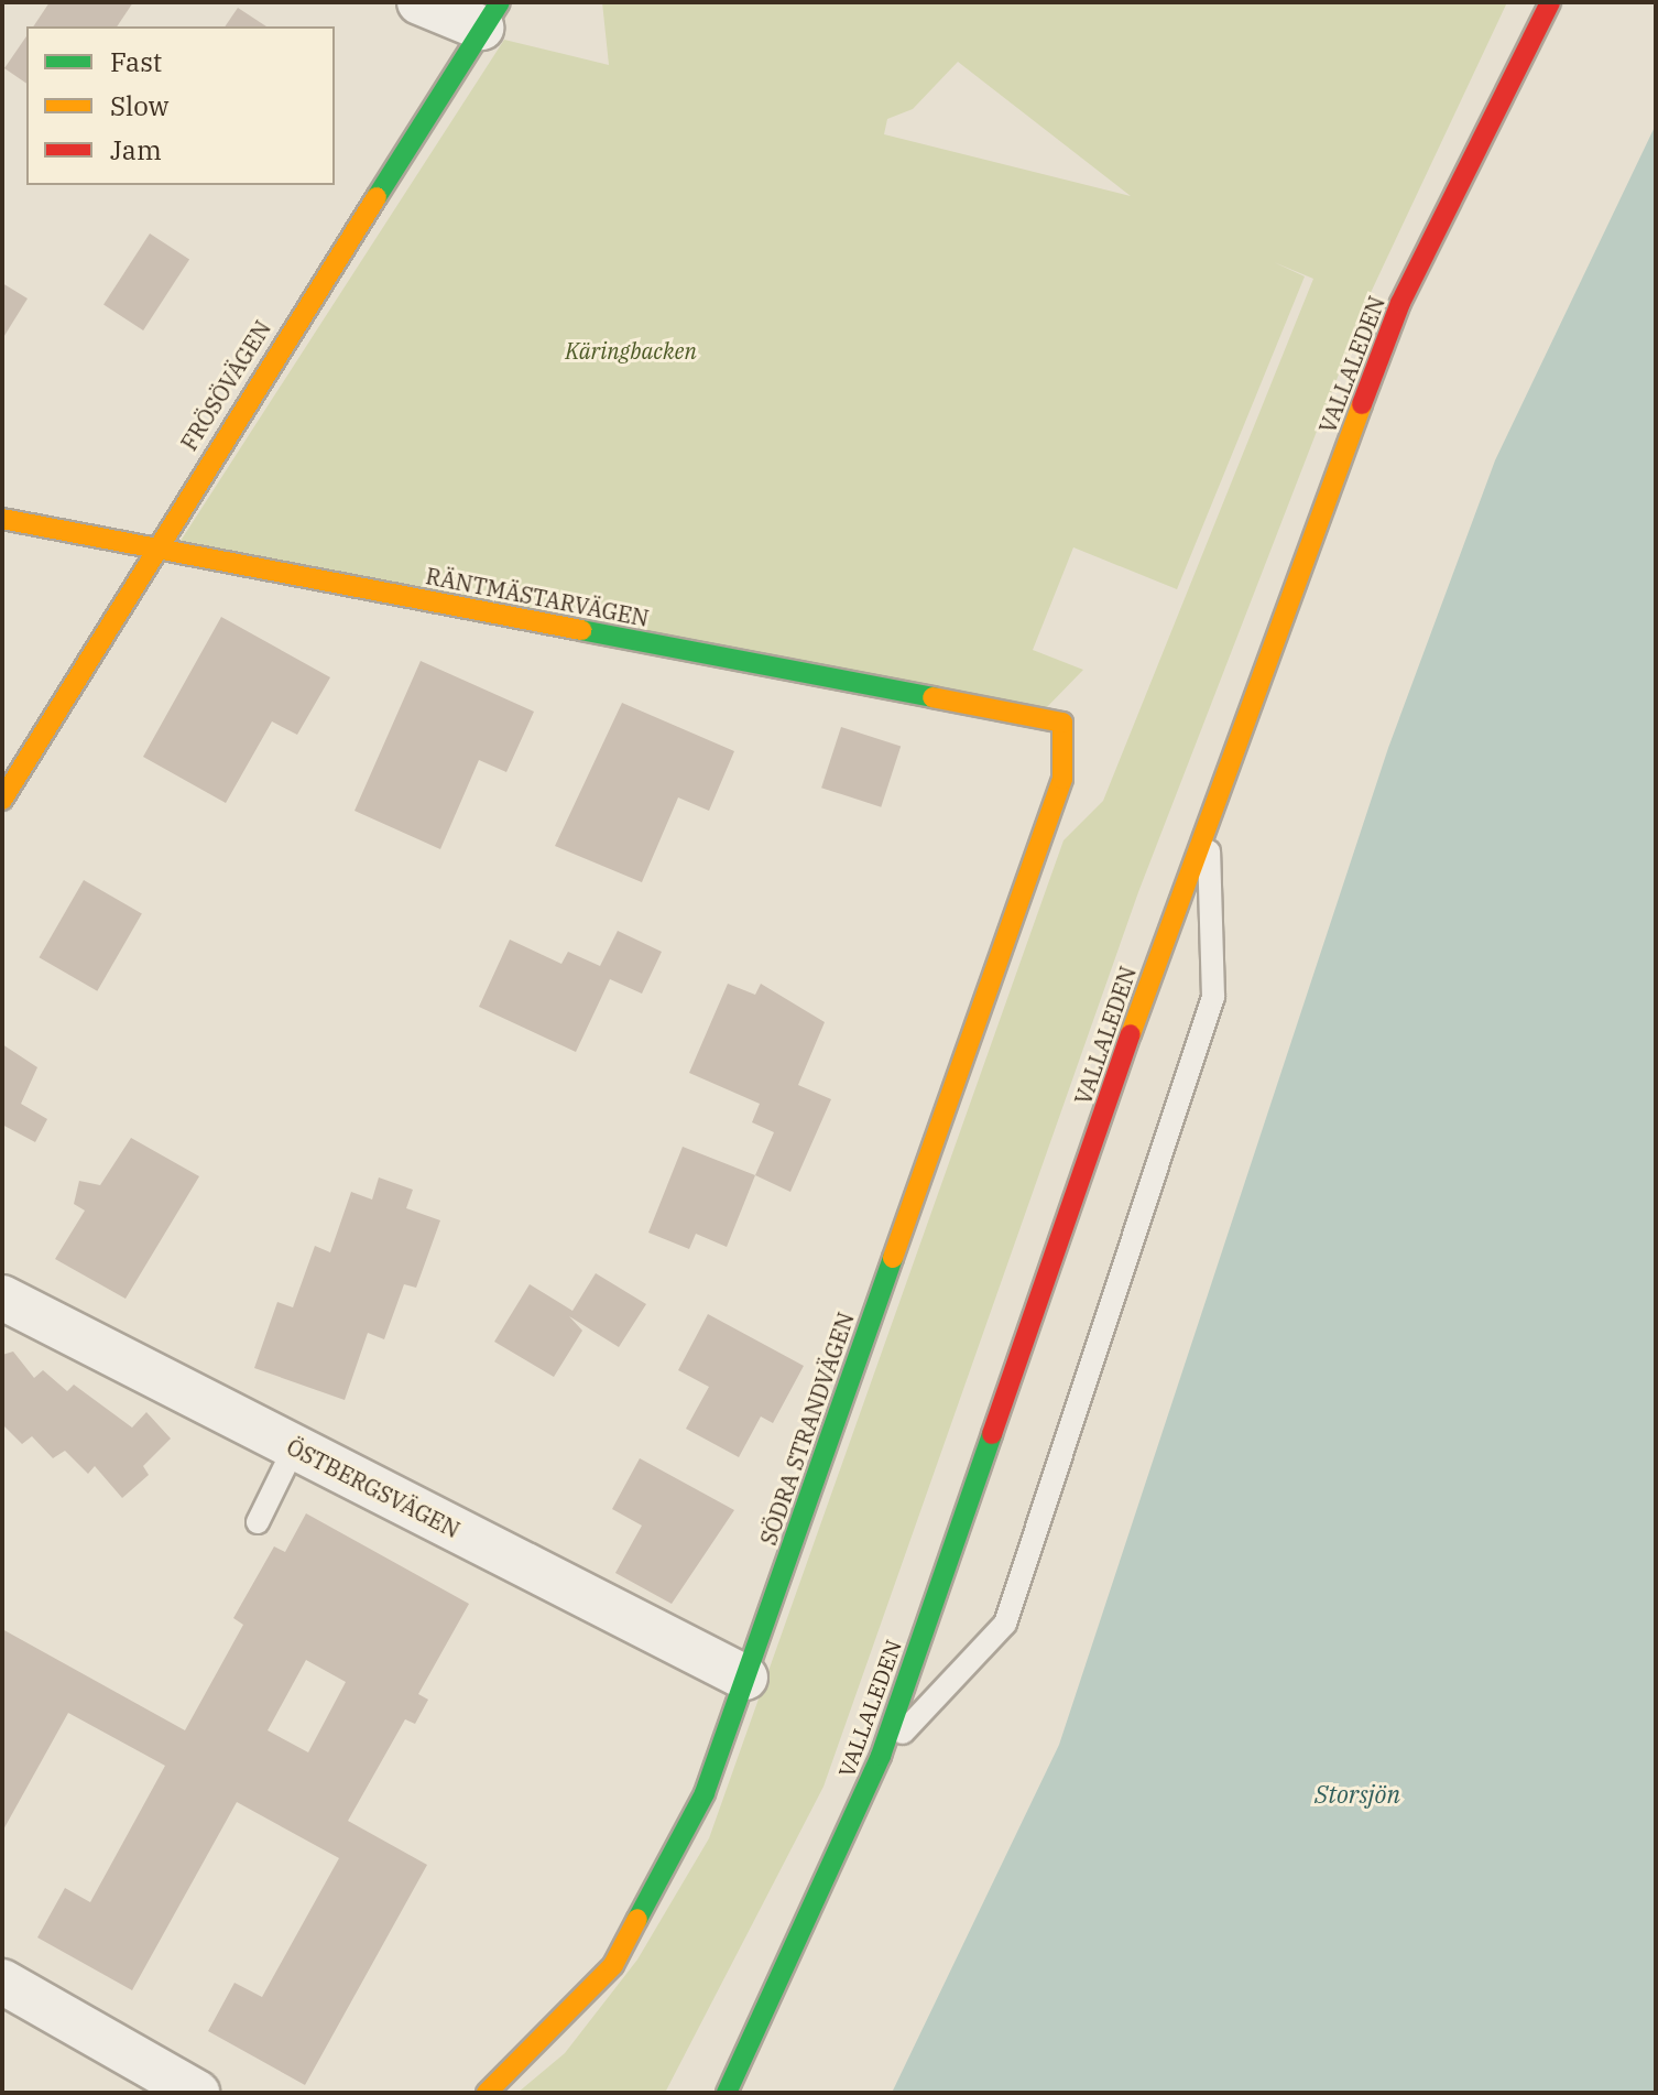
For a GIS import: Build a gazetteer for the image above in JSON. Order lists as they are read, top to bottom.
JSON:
{
  "streets": {
    "street": [
      "VALLALEDEN",
      "FRÖSÖVÄGEN",
      "RÄNTMÄSTARVÄGEN",
      "SÖDRA STRANDVÄGEN",
      "ÖSTBERGSVÄGEN"
    ]
  },
  "crossings": [
    ["FRÖSÖVÄGEN", "RÄNTMÄSTARVÄGEN"],
    ["RÄNTMÄSTARVÄGEN", "SÖDRA STRANDVÄGEN"],
    ["SÖDRA STRANDVÄGEN", "ÖSTBERGSVÄGEN"]
  ],
  "water": ["Storsjön"],
  "parks": ["Käringbacken"],
  "legend": ["Fast", "Slow", "Jam"]
}
